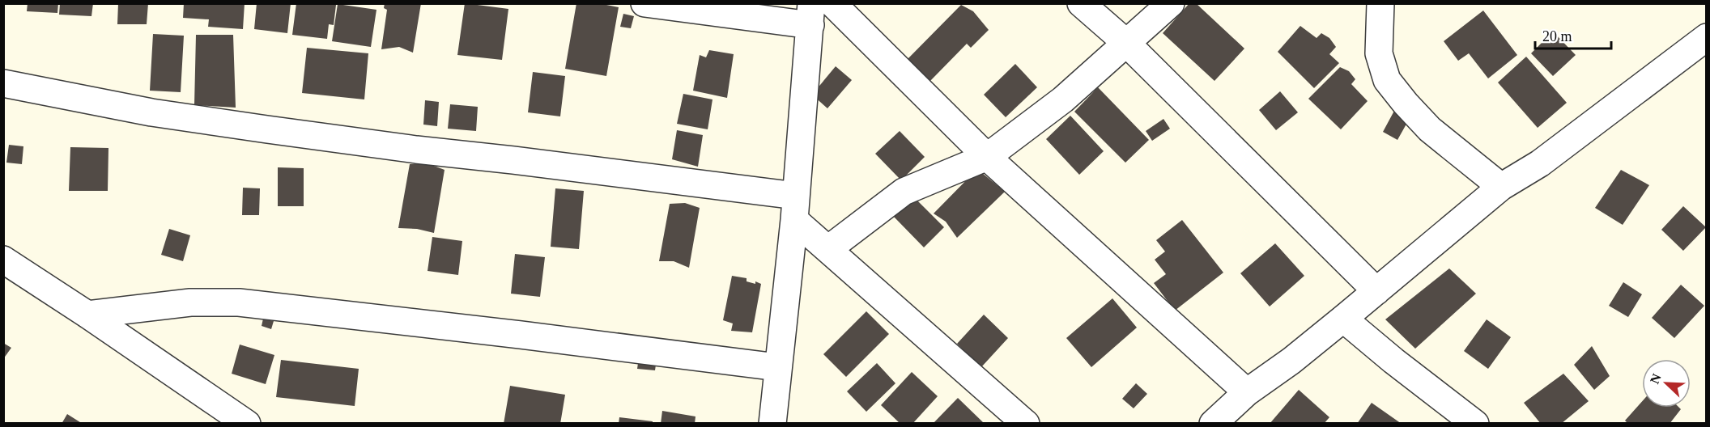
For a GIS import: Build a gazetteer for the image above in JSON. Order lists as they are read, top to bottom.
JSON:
{
  "scale_bar": "20 m",
  "north": "top left"
}
